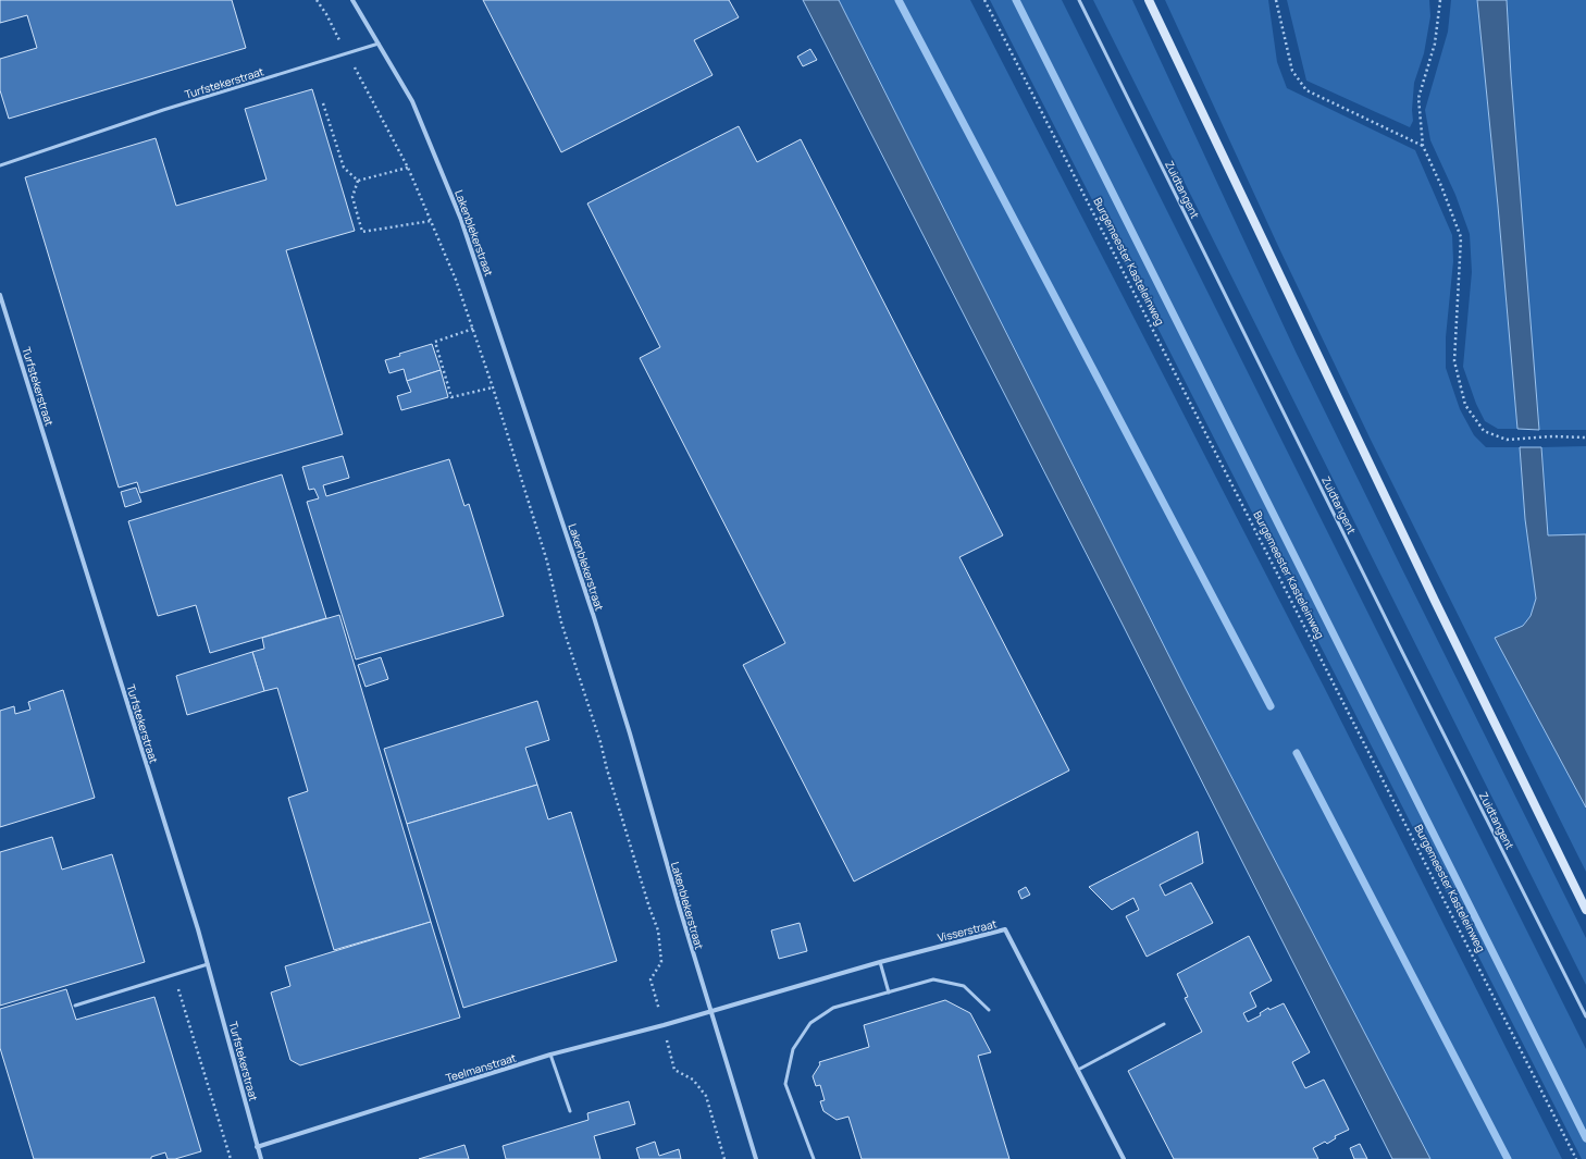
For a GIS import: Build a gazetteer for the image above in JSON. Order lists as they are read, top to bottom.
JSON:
{
  "streets": {
    "street": [
      "Turfstekerstraat",
      "Lakenblekerstraat",
      "Visserstraat",
      "Teelmanstraat"
    ],
    "lane": ["Zuidtangent"],
    "path": ["Burgemeester Kasteleinweg"]
  },
  "crossings": [
    ["Turfstekerstraat", "Lakenblekerstraat"],
    ["Turfstekerstraat", "Teelmanstraat"],
    ["Lakenblekerstraat", "Visserstraat"],
    ["Lakenblekerstraat", "Teelmanstraat"],
    ["Visserstraat", "Teelmanstraat"]
  ]
}
